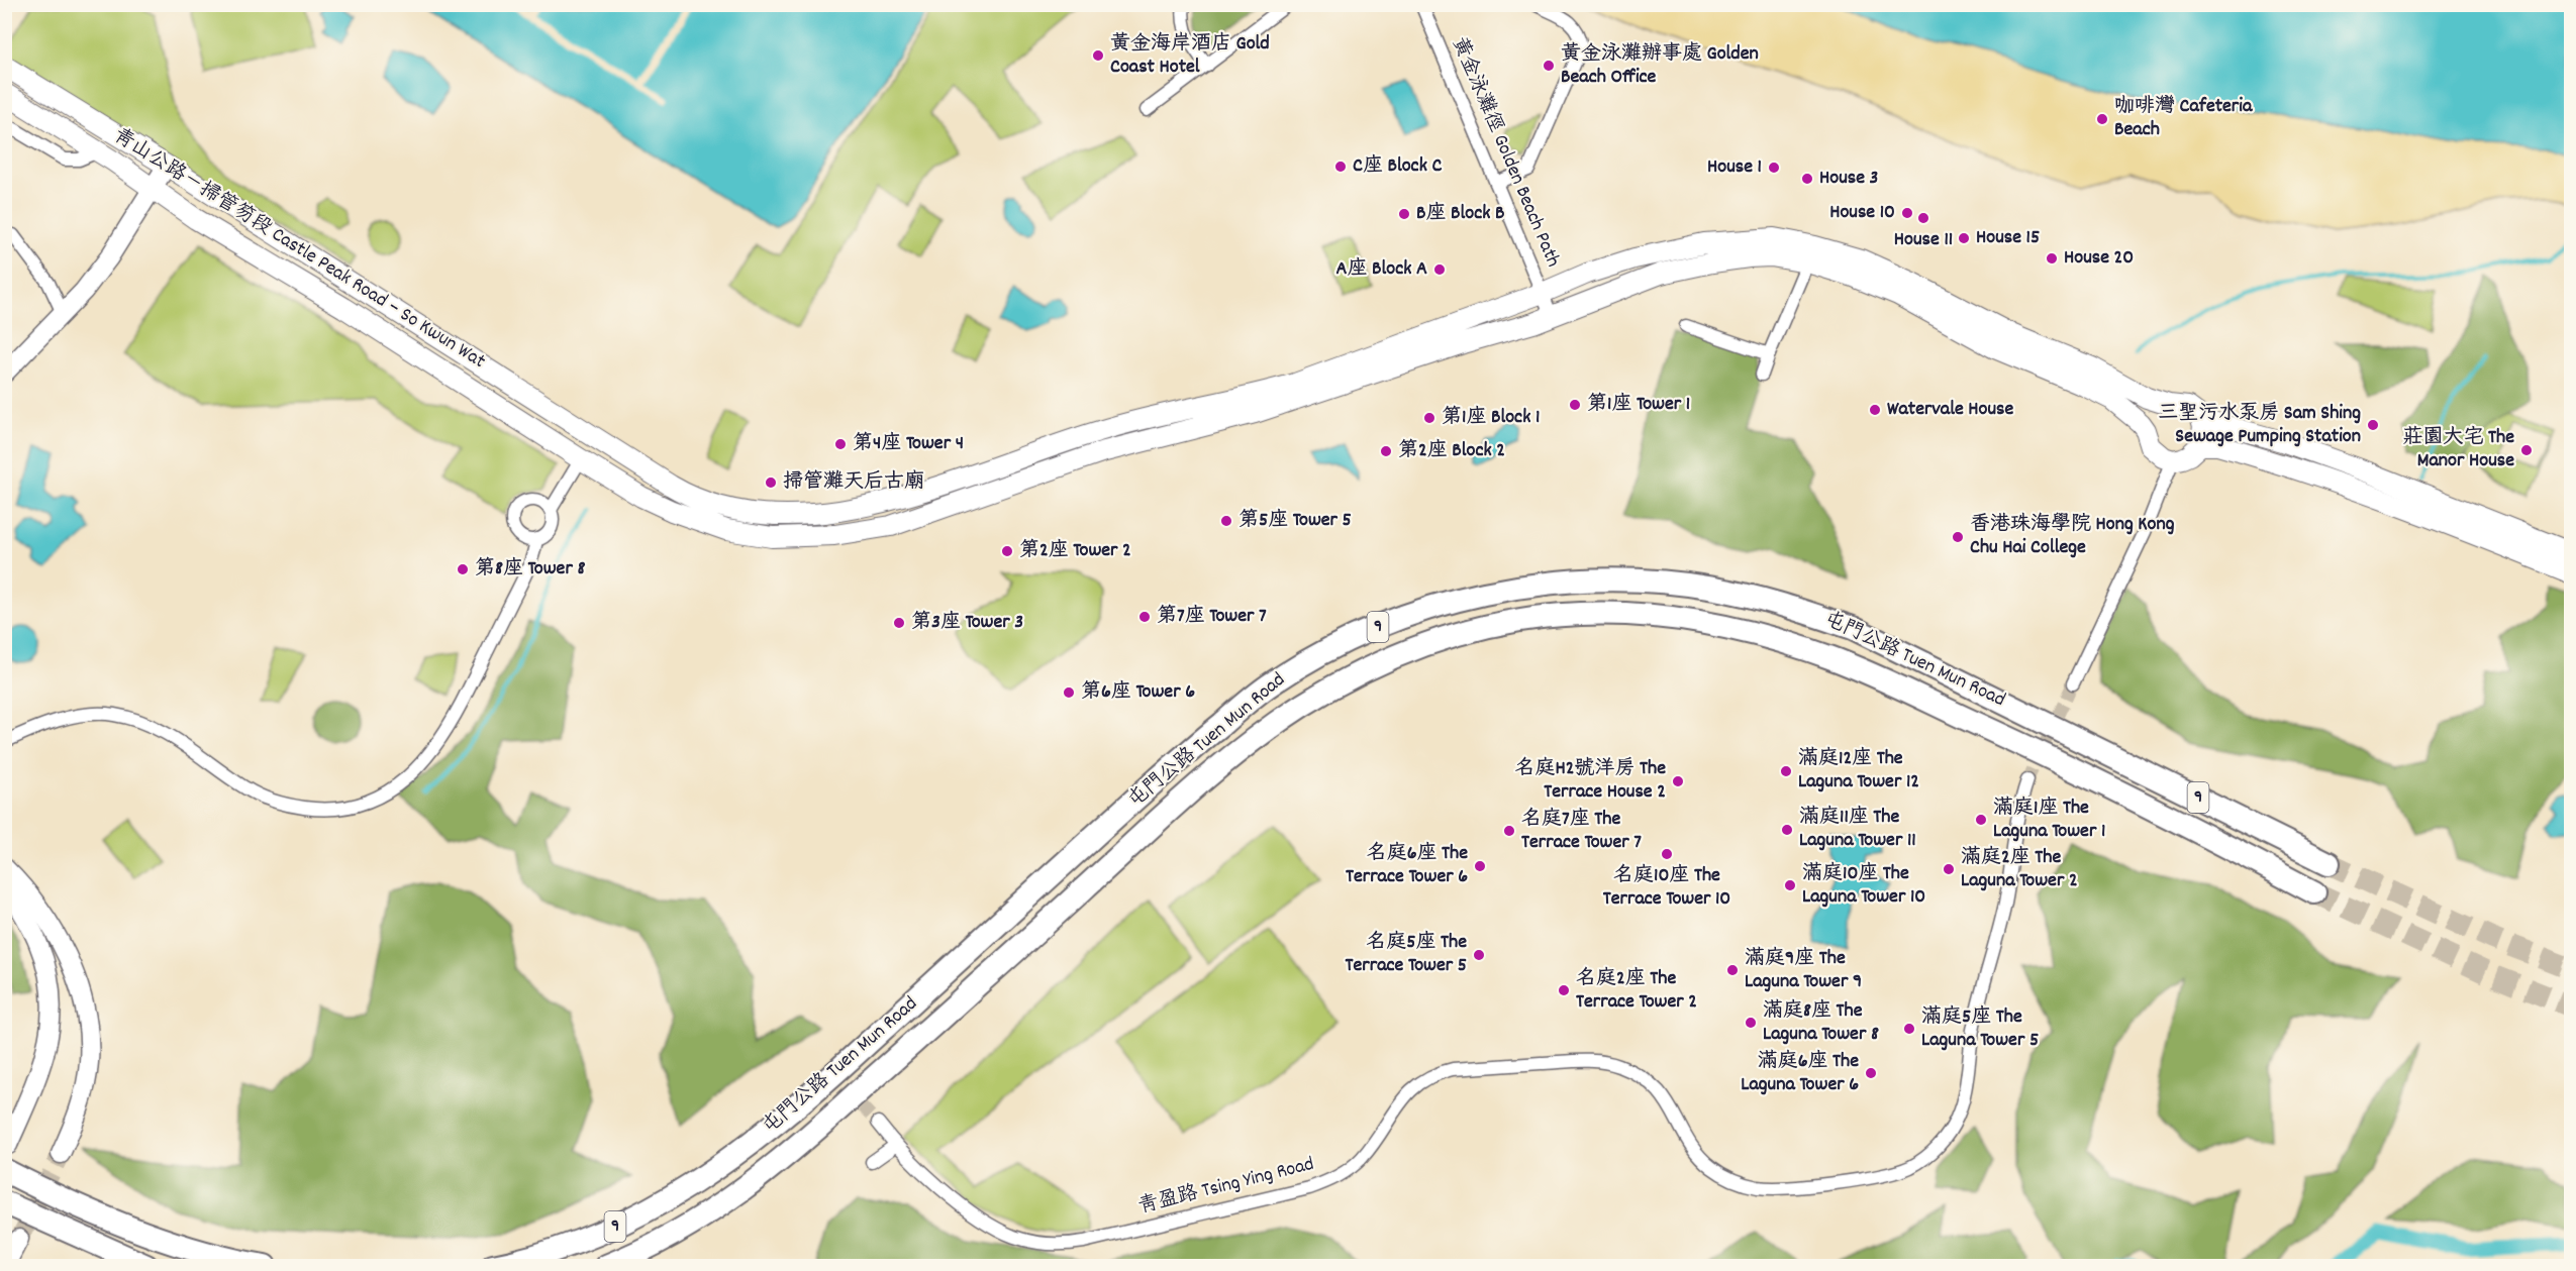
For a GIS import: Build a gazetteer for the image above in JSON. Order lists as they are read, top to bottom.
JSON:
{
  "streets": {
    "highway": ["9", "屯門公路 Tuen Mun Road"],
    "main road": ["青山公路－掃管笏段 Castle Peak Road – So Kwun Wat"],
    "street": ["黃金泳灘徑 Golden Beach Path", "青盈路 Tsing Ying Road"]
  },
  "crossings": [
    ["黃金泳灘徑 Golden Beach Path", "青山公路－掃管笏段 Castle Peak Road – So Kwun Wat"]
  ],
  "places": [
    "黃金海岸酒店 Gold Coast Hotel",
    "黃金泳灘辦事處 Golden Beach Office",
    "咖啡灣 Cafeteria Beach",
    "C座 Block C",
    "House 1",
    "House 3",
    "House 10",
    "B座 Block B",
    "House 11",
    "House 15",
    "House 20",
    "A座 Block A",
    "第1座 Tower 1",
    "Watervale House",
    "第1座 Block 1",
    "三聖污水泵房 Sam Shing Sewage Pumping Station",
    "第4座 Tower 4",
    "莊園大宅 The Manor House",
    "第2座 Block 2",
    "掃管灘天后古廟",
    "第5座 Tower 5",
    "香港珠海學院 Hong Kong Chu Hai College",
    "第2座 Tower 2",
    "第8座 Tower 8",
    "第7座 Tower 7",
    "第3座 Tower 3",
    "第6座 Tower 6",
    "滿庭12座 The Laguna Tower 12",
    "名庭H2號洋房 The Terrace House 2",
    "滿庭1座 The Laguna Tower 1",
    "滿庭11座 The Laguna Tower 11",
    "名庭7座 The Terrace Tower 7",
    "名庭10座 The Terrace Tower 10",
    "名庭6座 The Terrace Tower 6",
    "滿庭2座 The Laguna Tower 2",
    "滿庭10座 The Laguna Tower 10",
    "名庭5座 The Terrace Tower 5",
    "滿庭9座 The Laguna Tower 9",
    "名庭2座 The Terrace Tower 2",
    "滿庭8座 The Laguna Tower 8",
    "滿庭5座 The Laguna Tower 5",
    "滿庭6座 The Laguna Tower 6"
  ]
}
